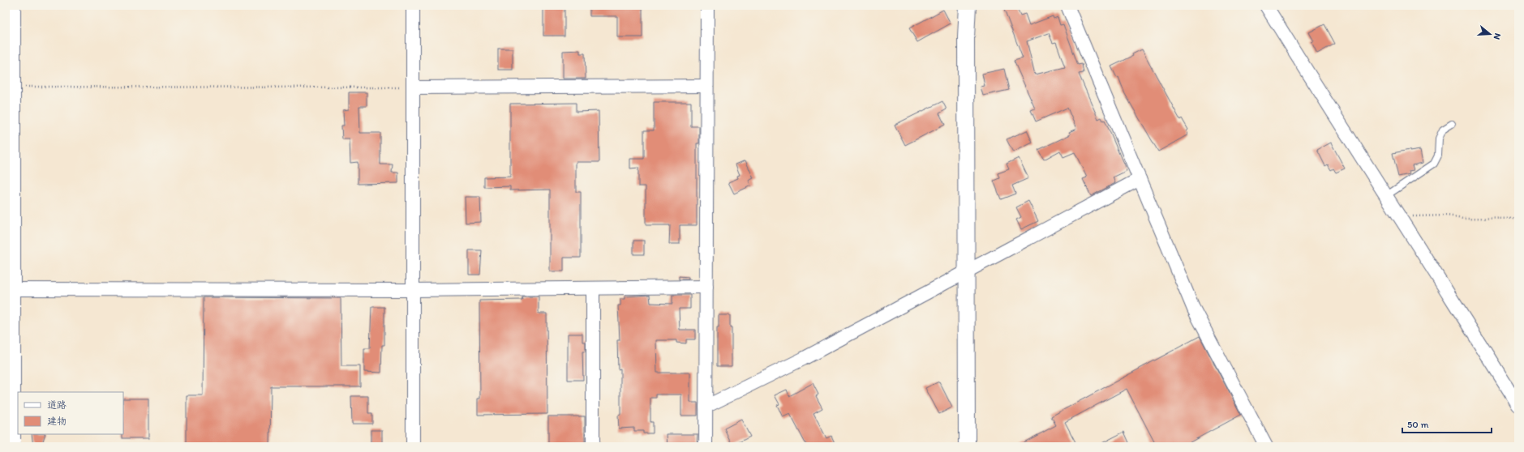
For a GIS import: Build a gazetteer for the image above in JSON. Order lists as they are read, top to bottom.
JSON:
{
  "legend": ["道路", "建物"],
  "scale_bar": "50 m",
  "north": "right"
}
